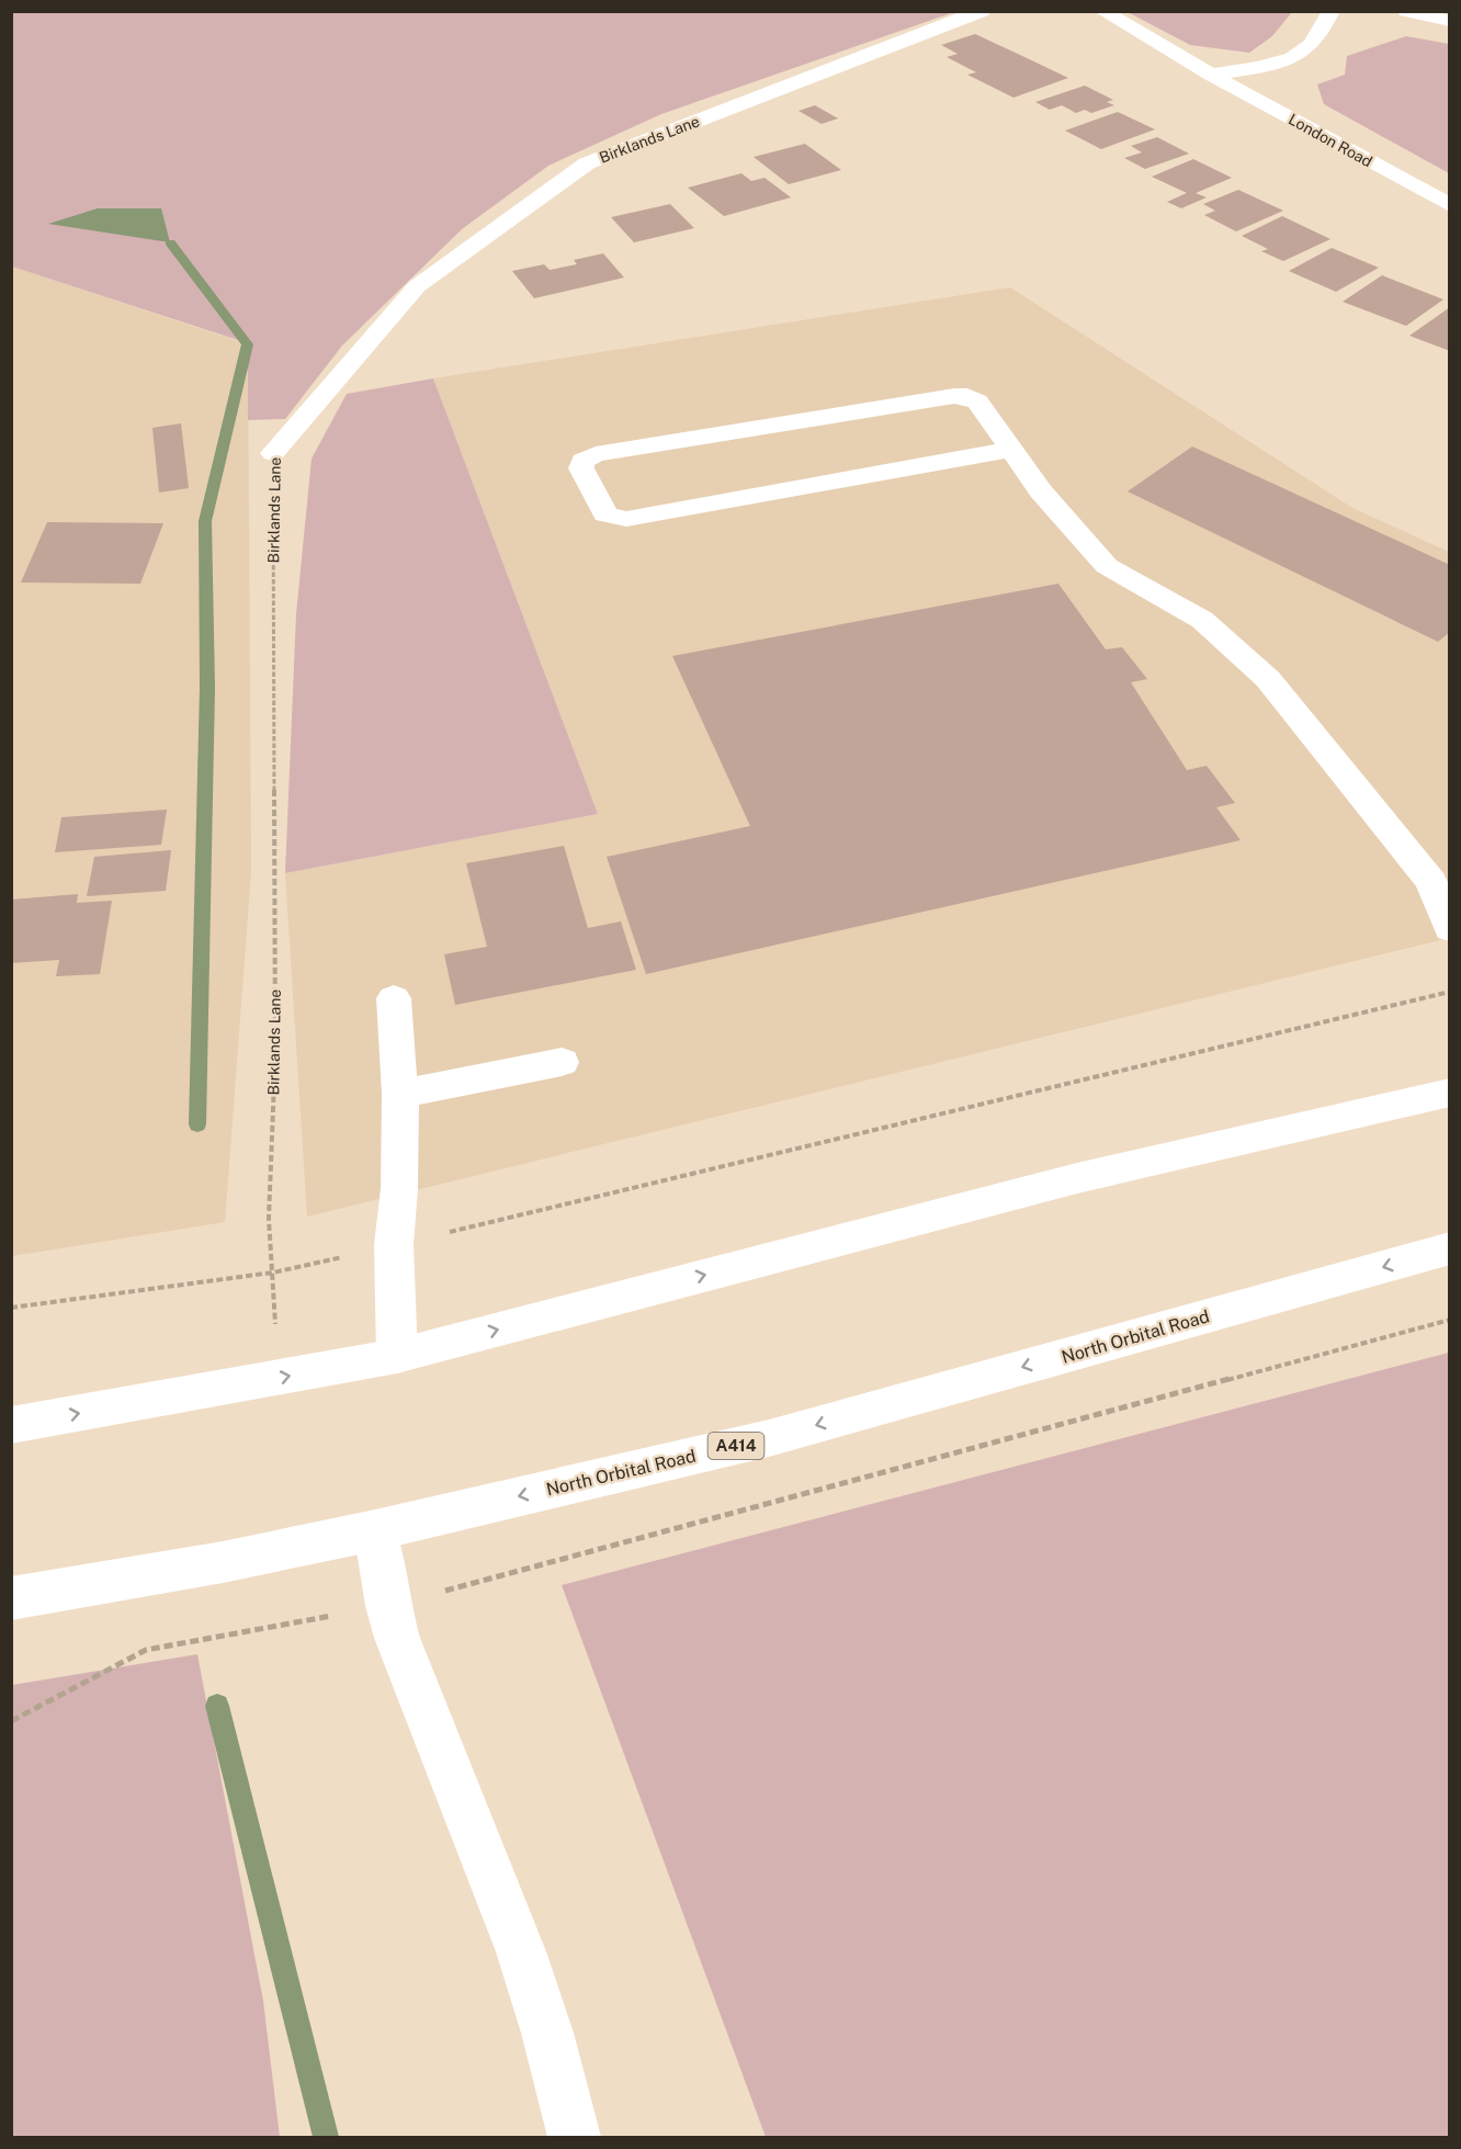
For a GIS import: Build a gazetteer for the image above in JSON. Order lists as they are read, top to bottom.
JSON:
{
  "streets": {
    "main road": [
      "Birklands Lane",
      "London Road",
      "North Orbital Road",
      "A414"
    ]
  }
}
